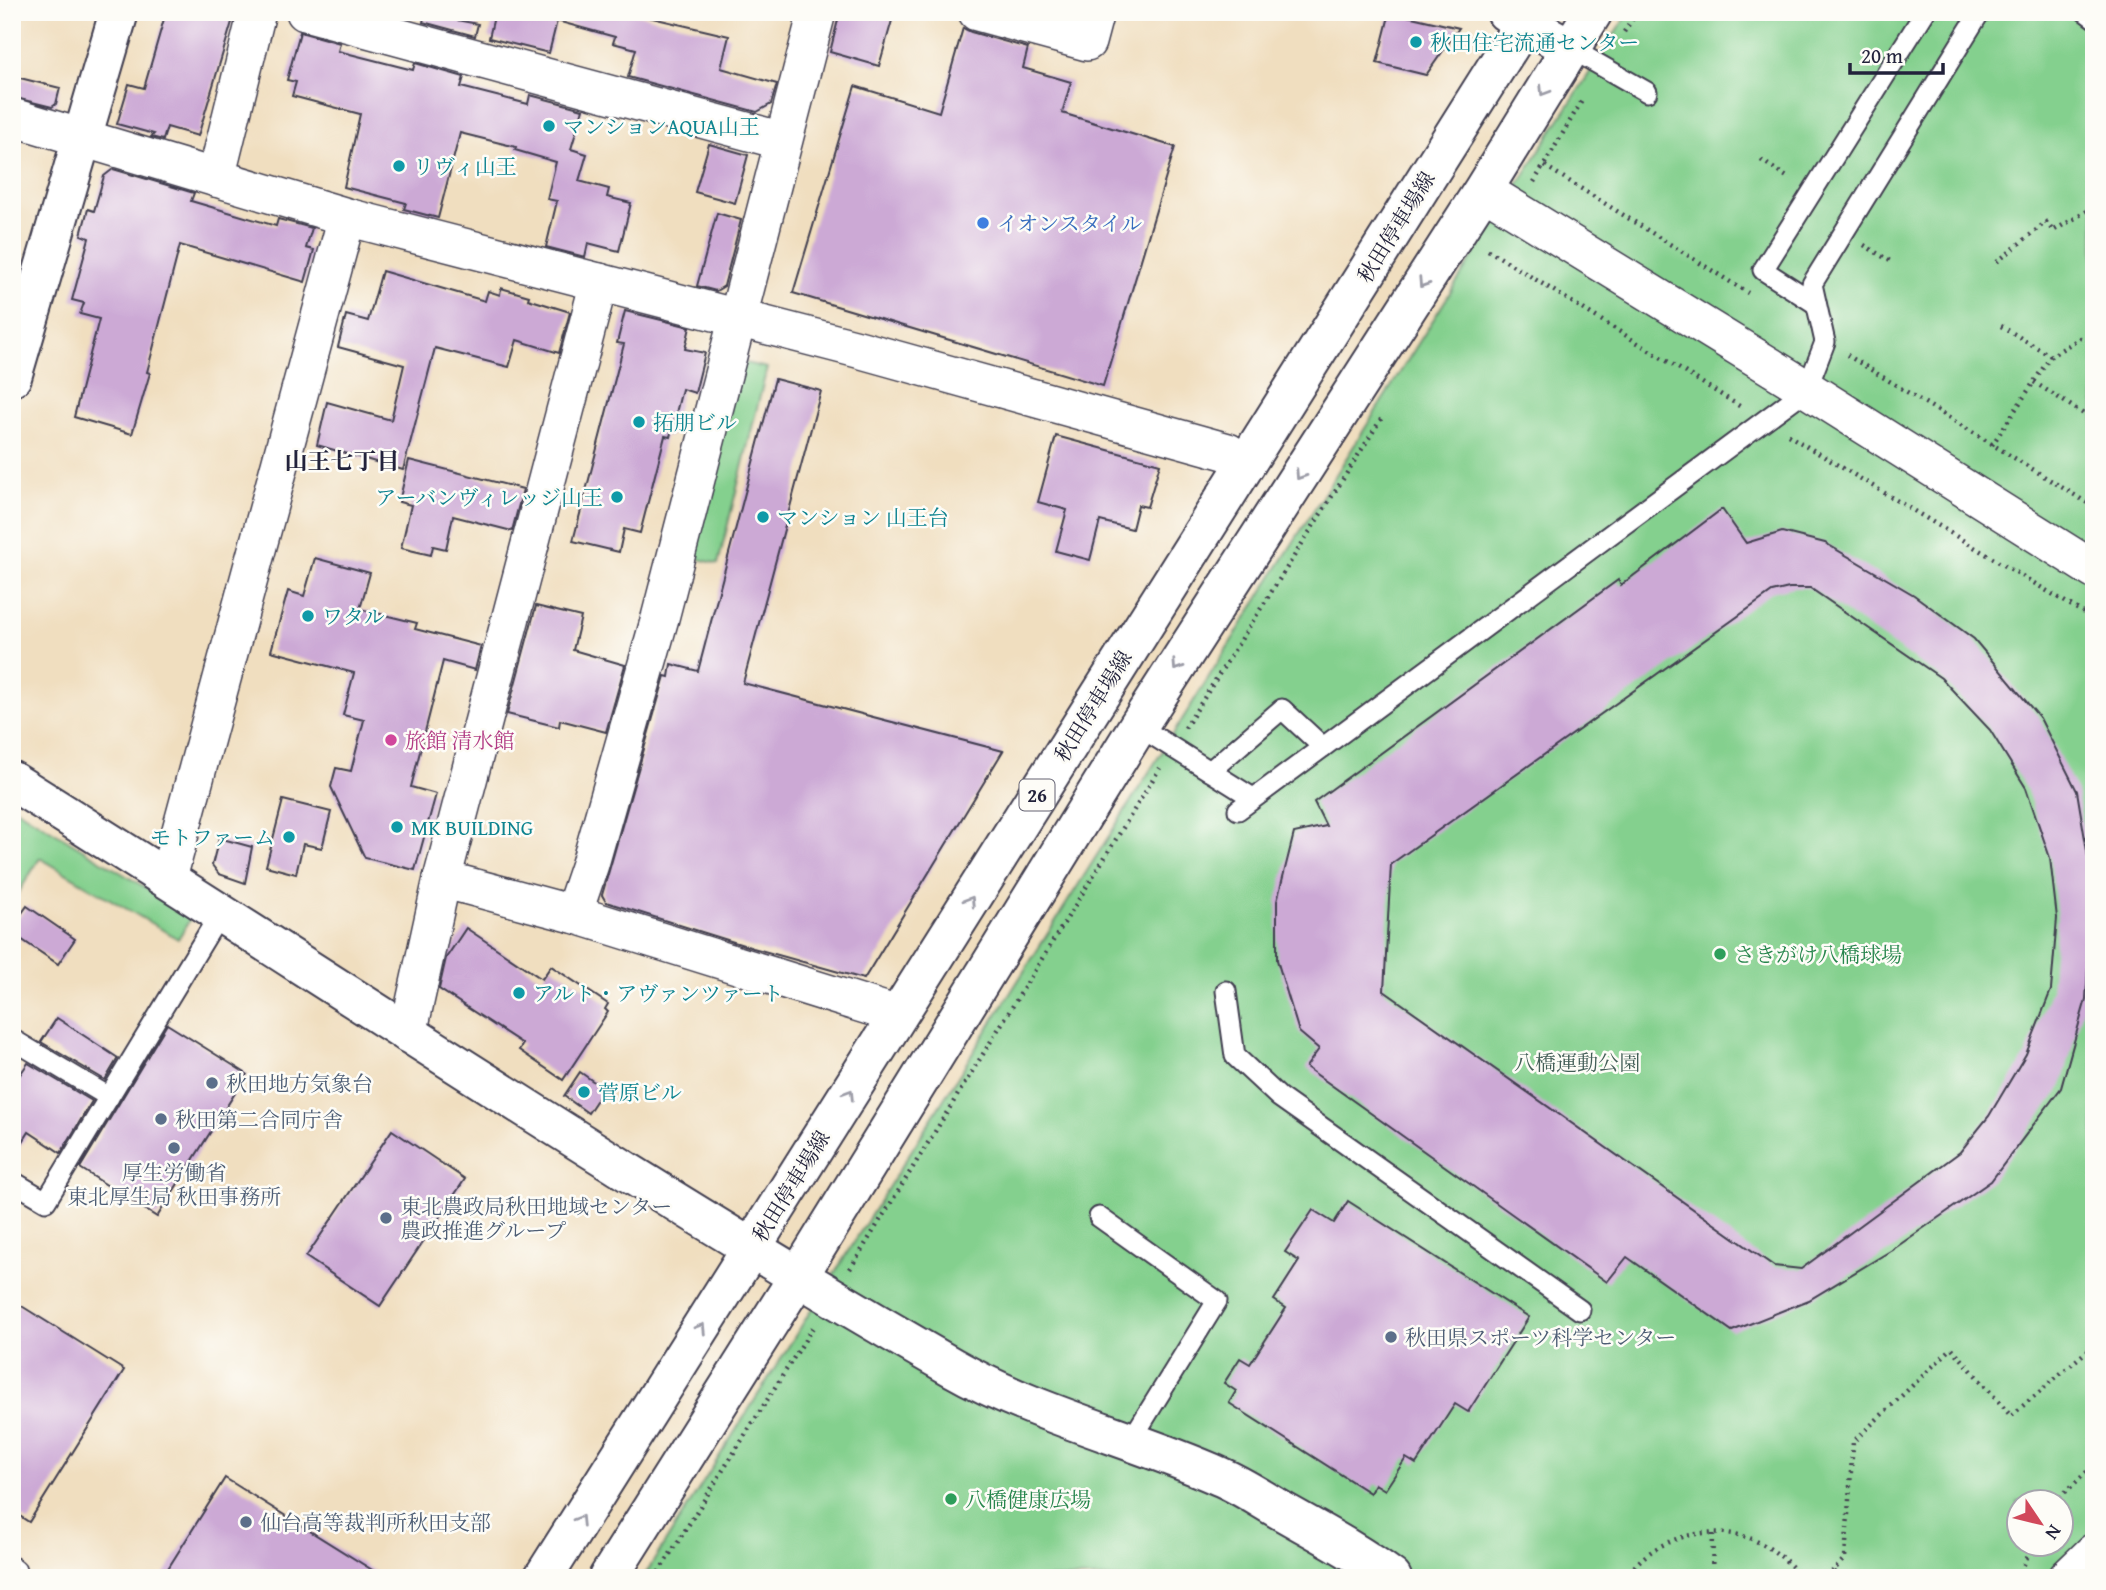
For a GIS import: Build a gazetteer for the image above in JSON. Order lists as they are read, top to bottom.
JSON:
{
  "streets": {
    "main road": ["秋田停車場線", "26"]
  },
  "districts": ["山王七丁目"],
  "parks": ["八橋運動公園"],
  "places": [
    "秋田住宅流通センター",
    "マンションAQUA山王",
    "リヴィ山王",
    "イオンスタイル",
    "拓朋ビル",
    "アーバンヴィレッジ山王",
    "マンション 山王台",
    "ワタル",
    "旅館 清水館",
    "MK BUILDING",
    "モトファーム",
    "さきがけ八橋球場",
    "アルト・アヴァンツァート",
    "秋田地方気象台",
    "菅原ビル",
    "秋田第二合同庁舎",
    "厚生労働省 東北厚生局 秋田事務所",
    "東北農政局秋田地域センター 農政推進グループ",
    "秋田県スポーツ科学センター",
    "八橋健康広場",
    "仙台高等裁判所秋田支部"
  ],
  "scale_bar": "20 m",
  "north": "bottom right"
}
